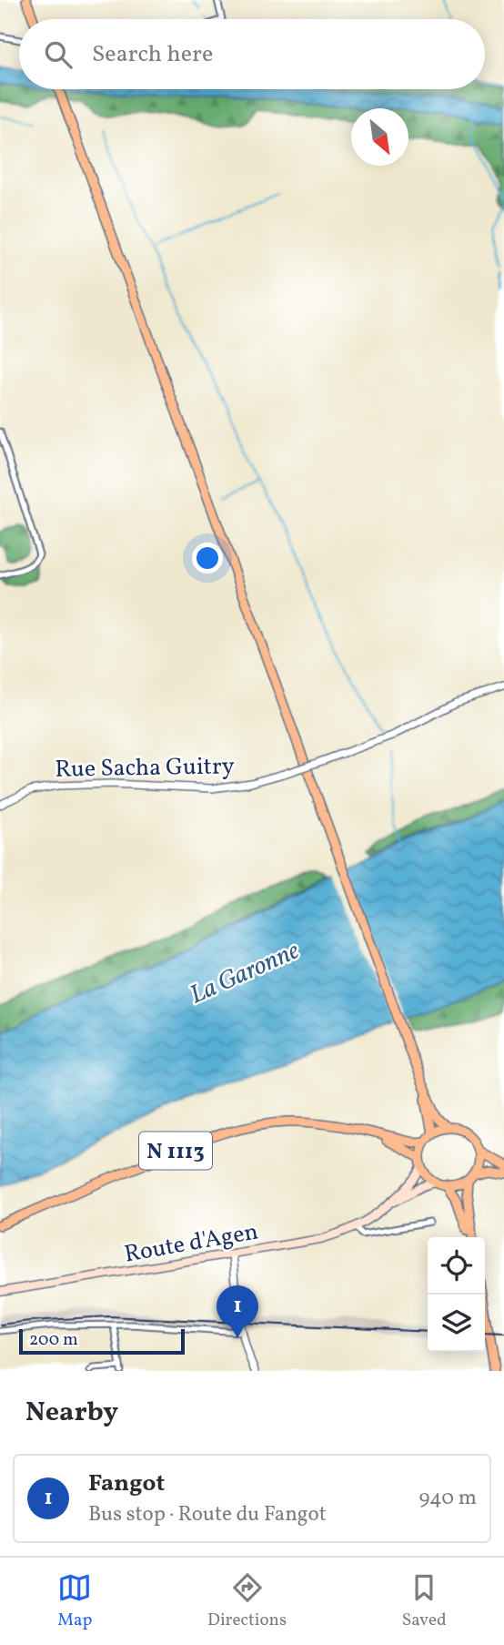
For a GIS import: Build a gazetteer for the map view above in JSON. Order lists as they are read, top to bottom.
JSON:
{
  "streets": {
    "main road": ["N 1113", "Route d'Agen"],
    "street": ["Rue Sacha Guitry"]
  },
  "crossings": [
    ["N 1113", "Route d'Agen"]
  ],
  "water": ["La Garonne"],
  "scale_bar": "200 m",
  "north": "bottom right",
  "page": {
    "search": "Search here",
    "pins": "1",
    "scale": "200 m",
    "heading": "Nearby",
    "list": [
      {
        "mark": "1",
        "name": "Fangot",
        "note": "Bus stop · Route du Fangot",
        "value": "940 m"
      }
    ],
    "nav": ["Map", "Directions", "Saved"]
  }
}
